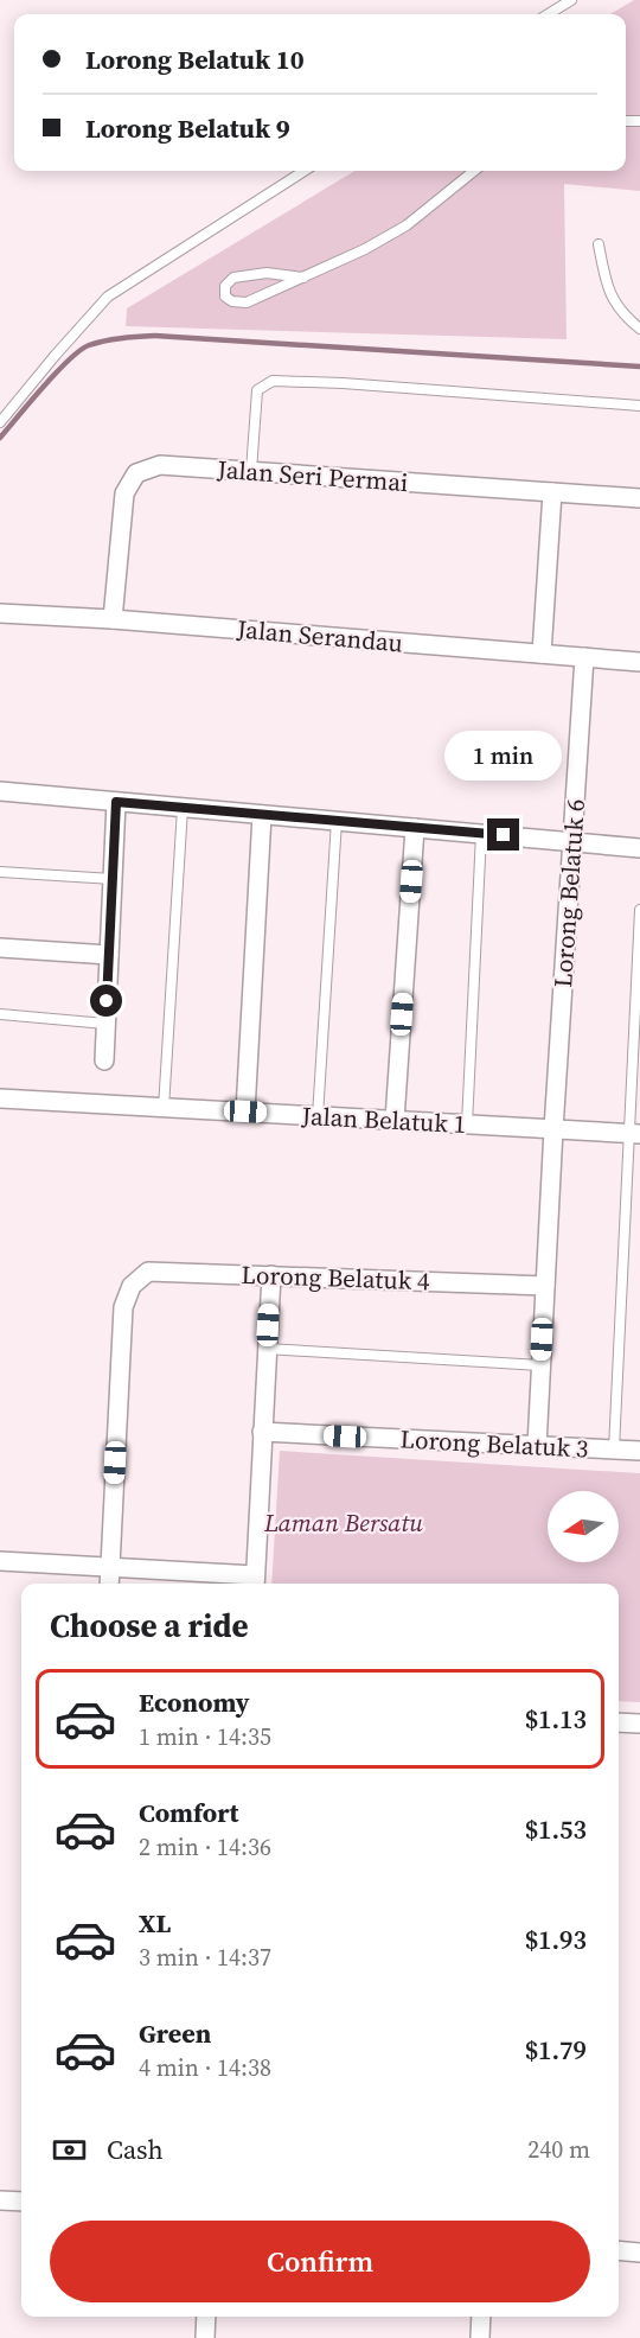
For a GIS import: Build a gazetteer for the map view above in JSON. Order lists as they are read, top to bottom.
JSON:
{
  "streets": {
    "street": [
      "Jalan Seri Permai",
      "Jalan Serandau",
      "Lorong Belatuk 6",
      "Jalan Belatuk 1",
      "Lorong Belatuk 4",
      "Lorong Belatuk 3"
    ]
  },
  "crossings": [
    ["Jalan Seri Permai", "Jalan Serandau"],
    ["Jalan Serandau", "Lorong Belatuk 6"],
    ["Lorong Belatuk 6", "Jalan Belatuk 1"],
    ["Lorong Belatuk 6", "Lorong Belatuk 4"],
    ["Lorong Belatuk 6", "Lorong Belatuk 3"]
  ],
  "parks": ["Laman Bersatu"],
  "north": "left",
  "page": {
    "banner": ["Lorong Belatuk 10", "Lorong Belatuk 9"],
    "bubble": "1 min",
    "heading": "Choose a ride",
    "list": [
      {
        "name": "Economy",
        "note": "1 min · 14:35",
        "value": "$1.13"
      },
      {
        "name": "Comfort",
        "note": "2 min · 14:36",
        "value": "$1.53"
      },
      {
        "name": "XL",
        "note": "3 min · 14:37",
        "value": "$1.93"
      },
      {
        "name": "Green",
        "note": "4 min · 14:38",
        "value": "$1.79"
      }
    ],
    "pay": ["Cash", "240 m"],
    "buttons": "Confirm"
  }
}
